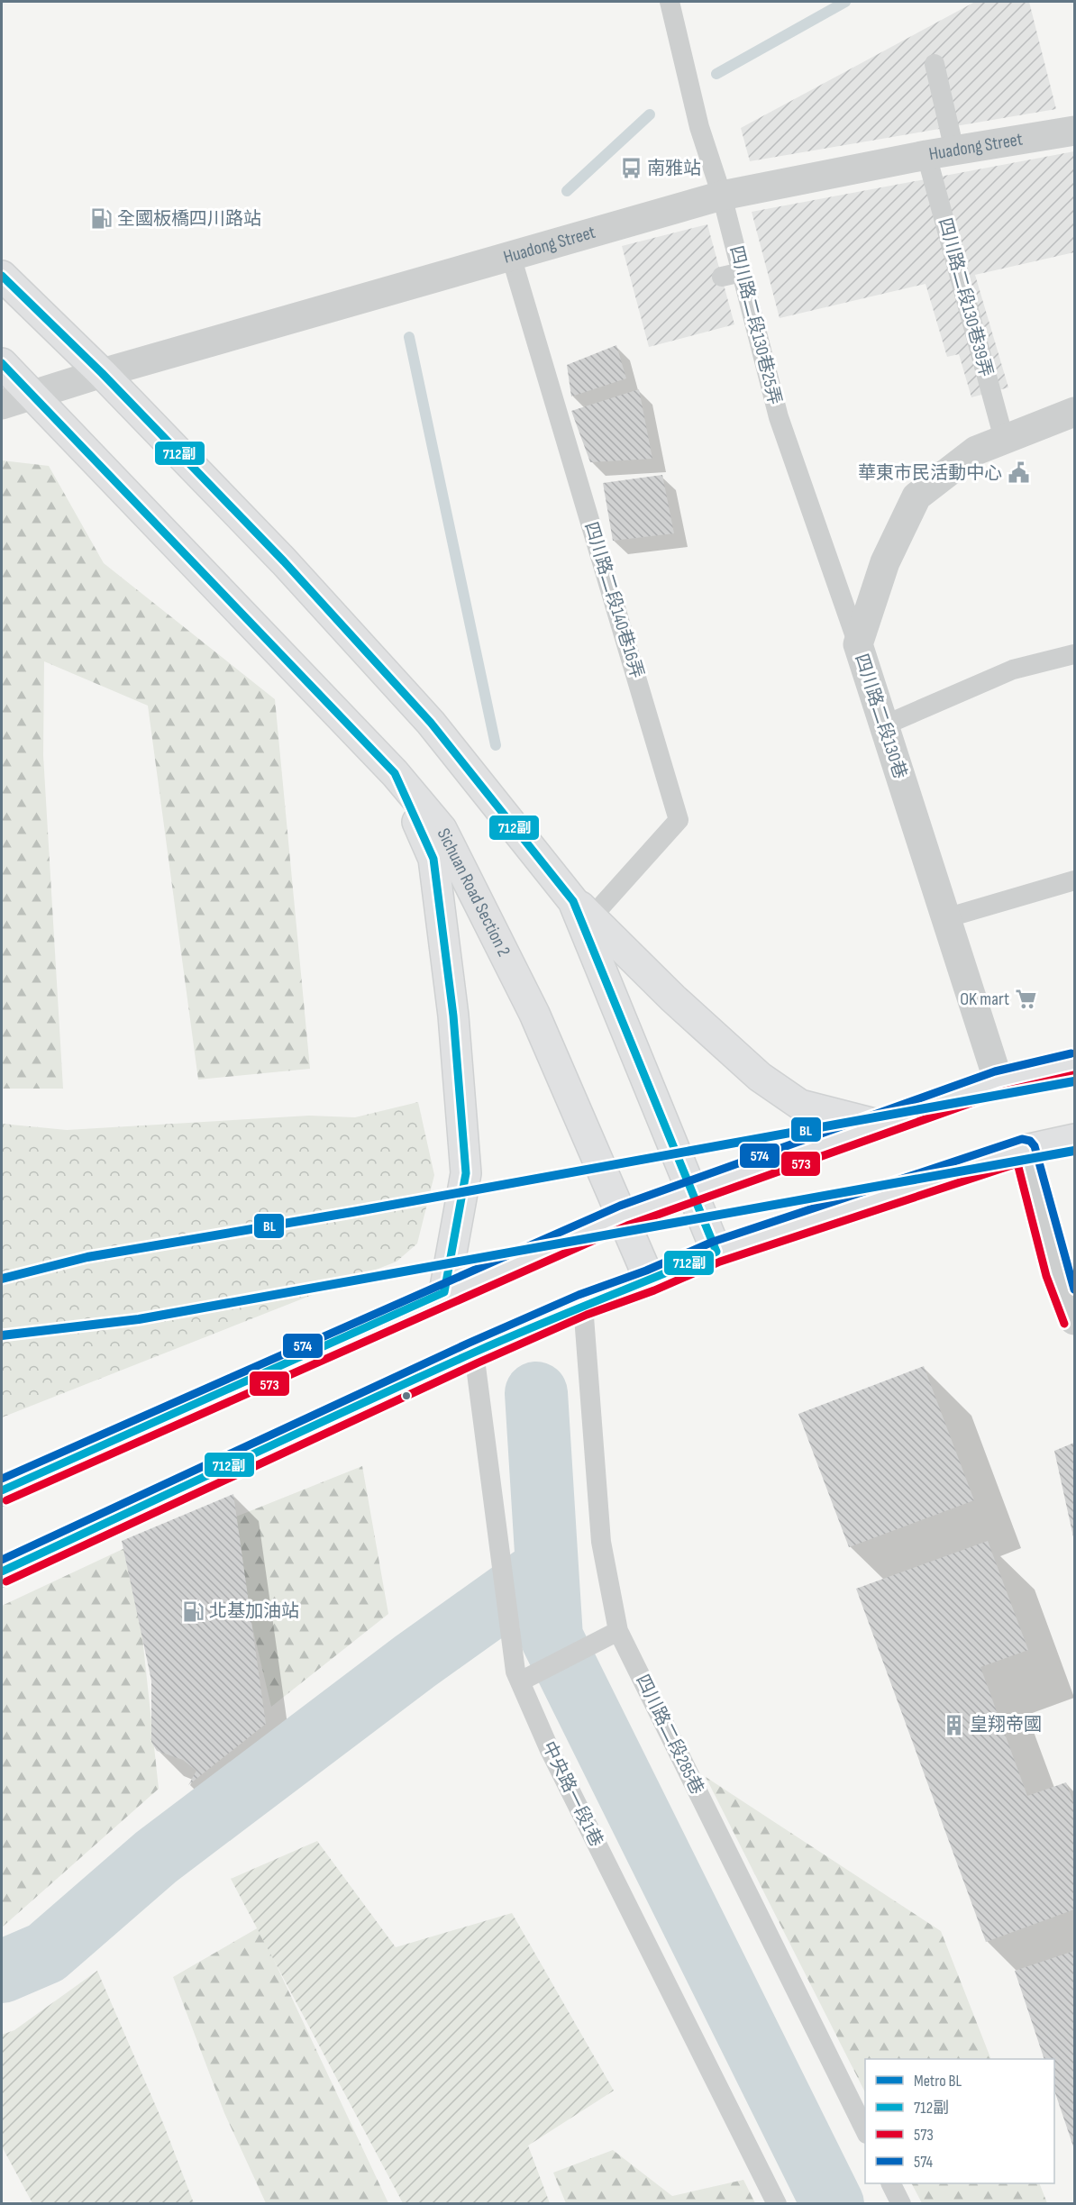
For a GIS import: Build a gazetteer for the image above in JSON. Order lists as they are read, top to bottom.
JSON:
{
  "streets": {
    "main road": ["Sichuan Road Section 2"],
    "street": ["Huadong Street", "四川路二段130巷"],
    "lane": [
      "四川路二段130巷39弄",
      "四川路二段130巷25弄",
      "四川路二段140巷16弄",
      "四川路二段285巷",
      "中央路一段1巷"
    ]
  },
  "crossings": [
    ["Huadong Street", "四川路二段130巷39弄"],
    ["Huadong Street", "四川路二段130巷25弄"],
    ["Huadong Street", "四川路二段140巷16弄"],
    ["Huadong Street", "Sichuan Road Section 2"],
    ["四川路二段130巷39弄", "四川路二段130巷"],
    ["四川路二段130巷25弄", "四川路二段130巷"]
  ],
  "places": {
    "bus stop": ["南雅站"],
    "fuel station": ["全國板橋四川路站", "北基加油站"],
    "public building": ["華東市民活動中心"],
    "supermarket": ["OK mart"],
    "building": ["皇翔帝國"]
  },
  "lines": [
    "transit line 712副",
    "transit line 574",
    "transit line 573",
    "metro line BL"
  ],
  "legend": [
    "Metro BL",
    "712副",
    "573",
    "574"
  ]
}
